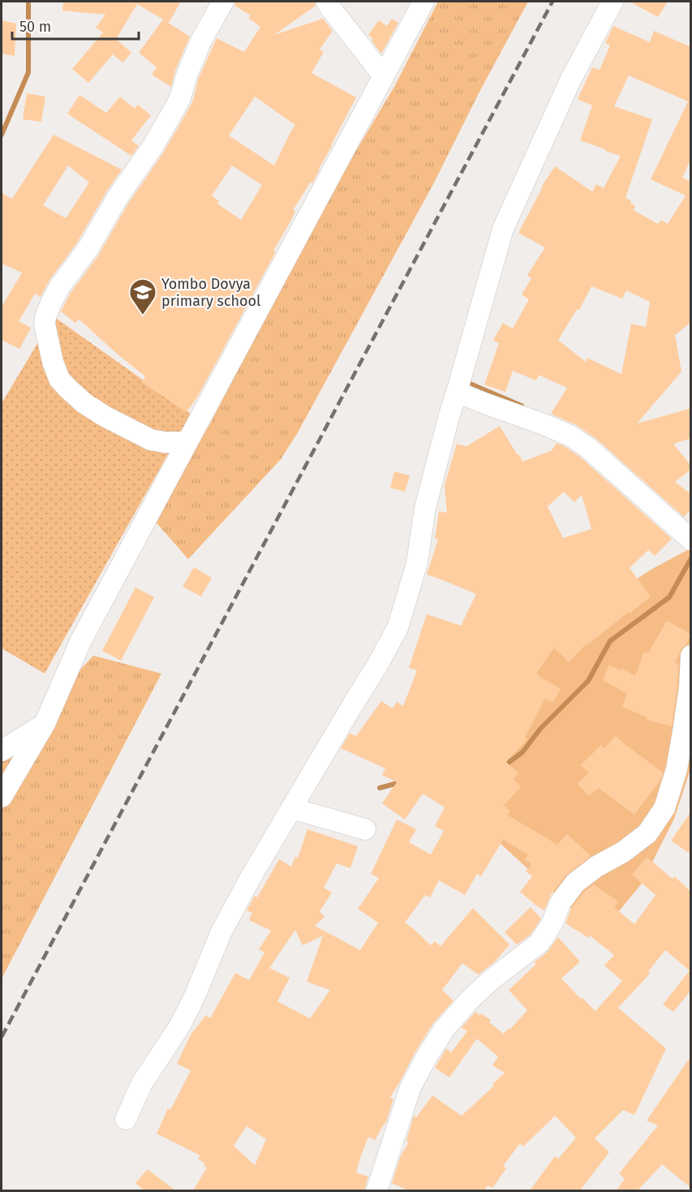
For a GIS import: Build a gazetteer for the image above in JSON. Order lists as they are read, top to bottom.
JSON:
{
  "places": {
    "school or university": ["Yombo Dovya primary school"]
  },
  "scale_bar": "50 m"
}
